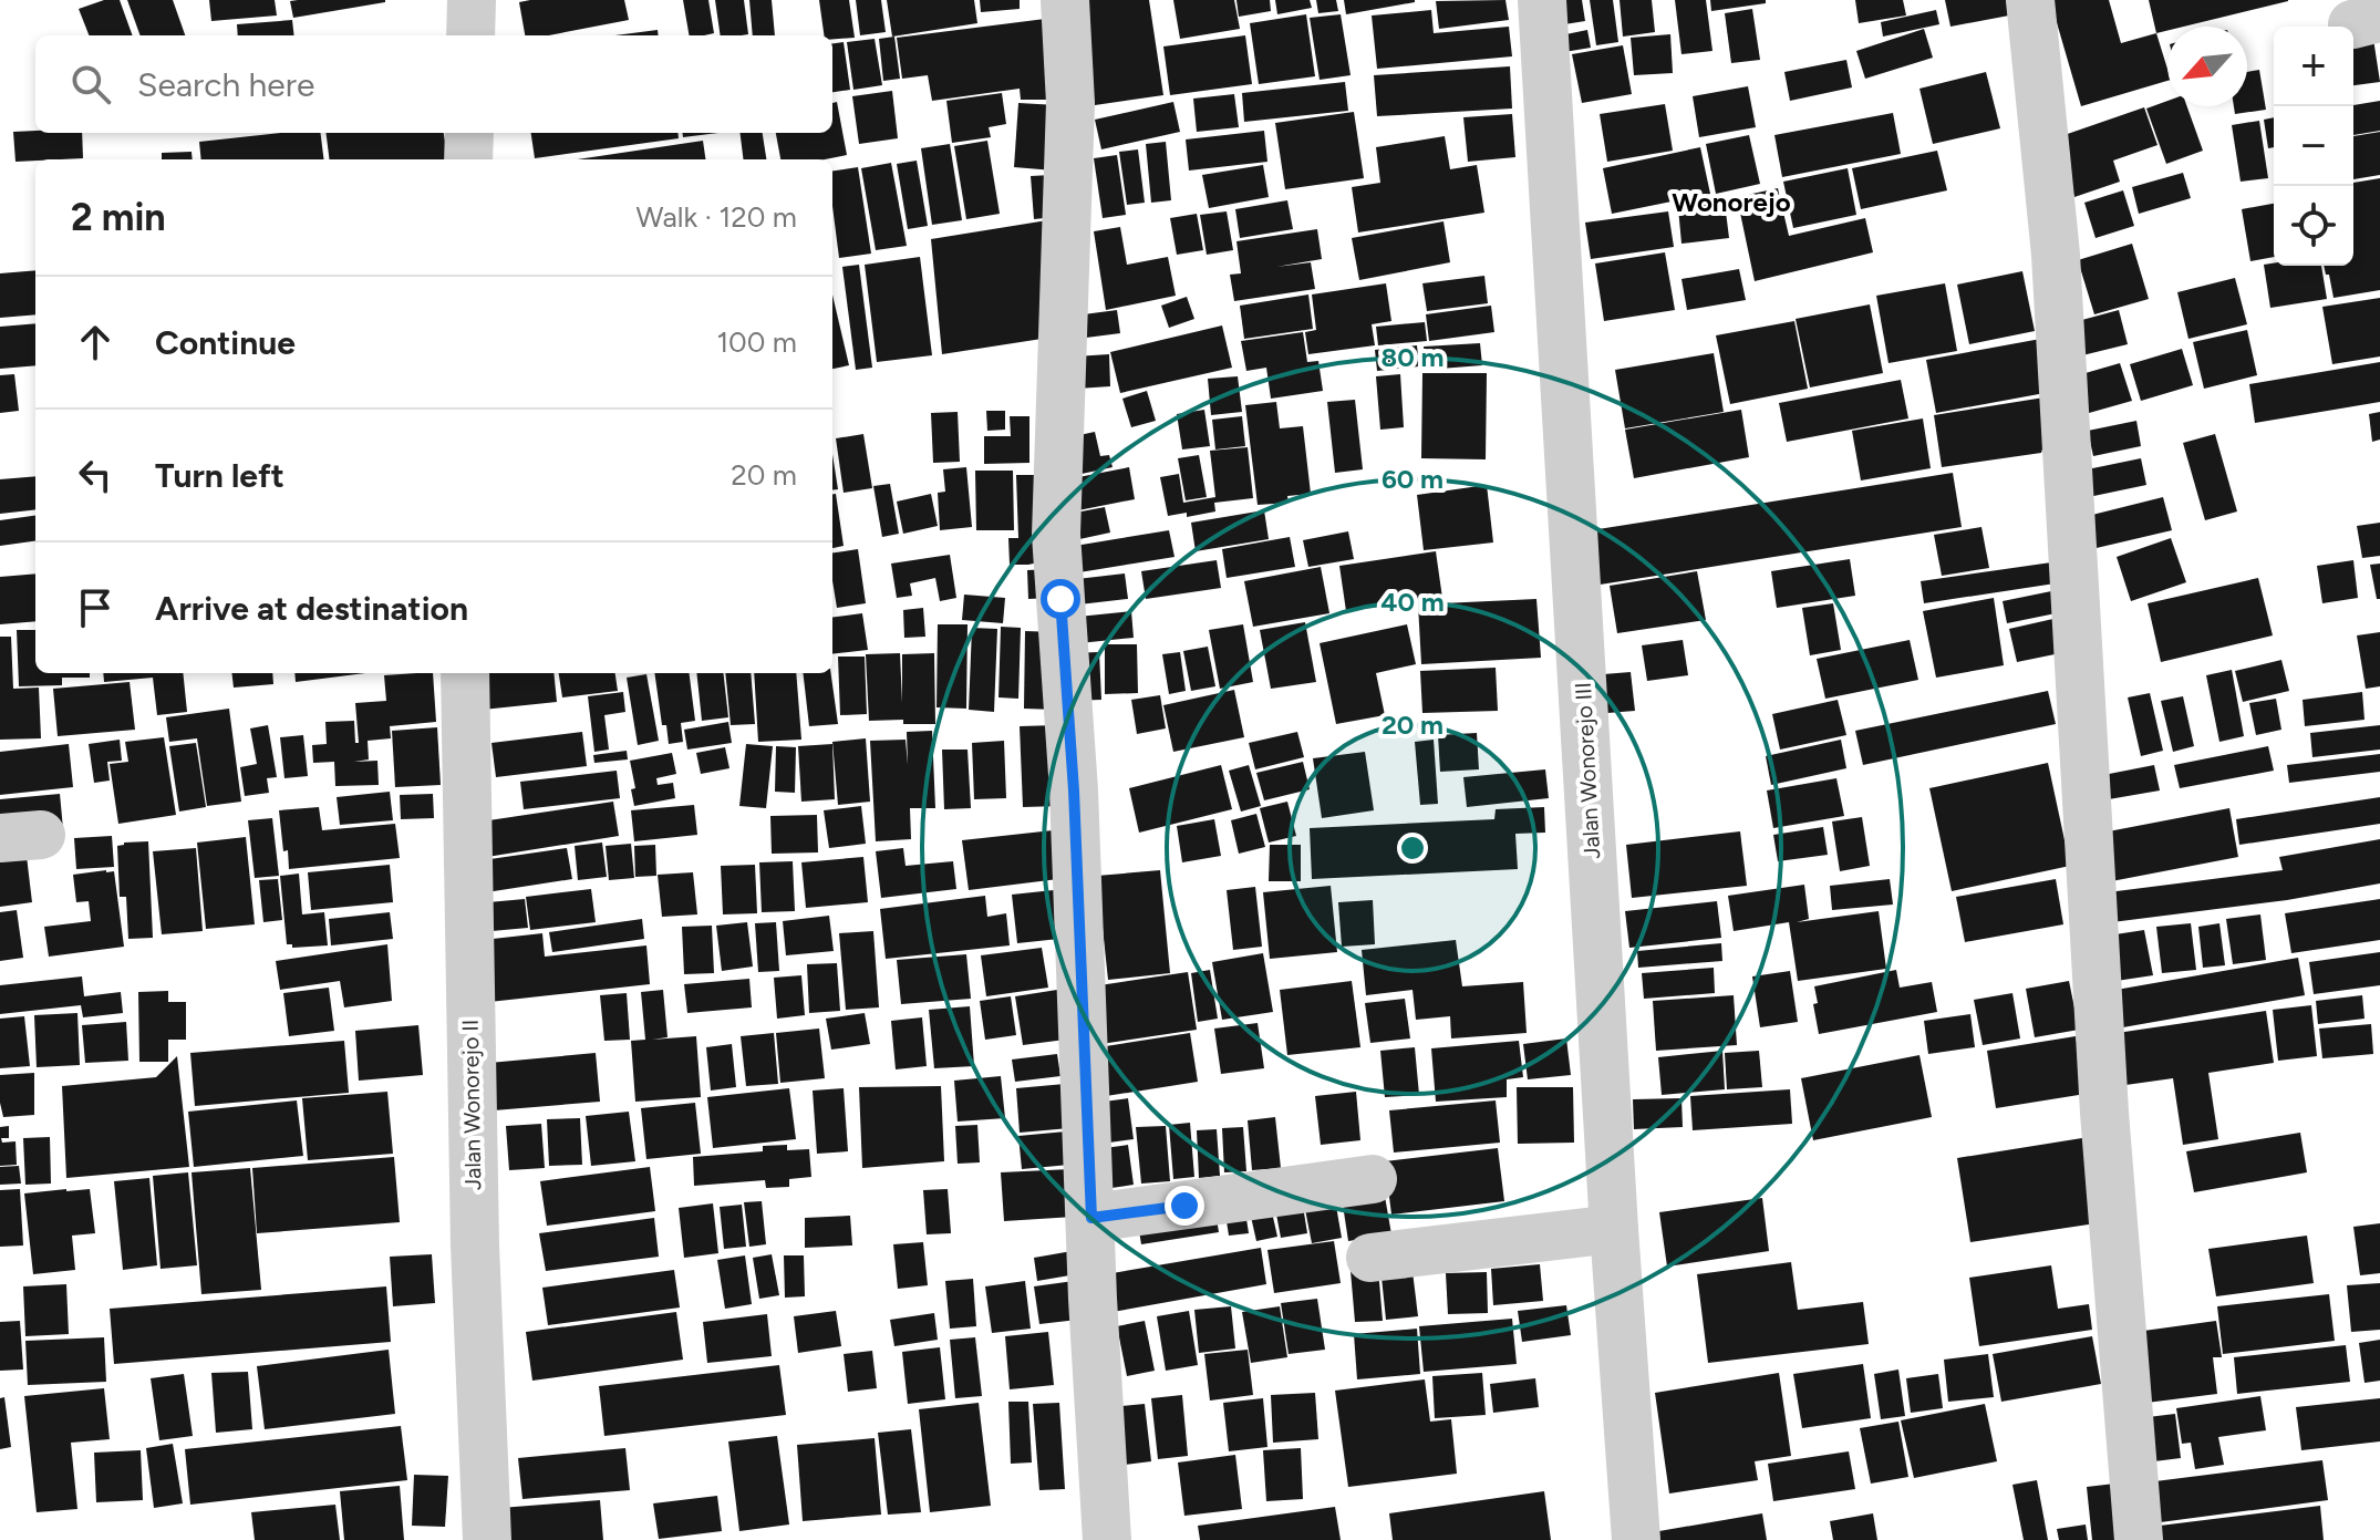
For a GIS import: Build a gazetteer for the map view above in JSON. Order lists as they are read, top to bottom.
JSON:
{
  "streets": {
    "street": ["Jalan Wonorejo III", "Jalan Wonorejo II"]
  },
  "districts": ["Wonorejo"],
  "north": "bottom left",
  "page": {
    "map_buttons": ["+", "−"],
    "search": "Search here",
    "heading": ["2 min", "Walk · 120 m"],
    "list": [
      ["Continue", "100 m"],
      ["Turn left", "20 m"],
      "Arrive at destination"
    ]
  },
  "rings": [
    "80 m",
    "60 m",
    "40 m",
    "20 m"
  ]
}
